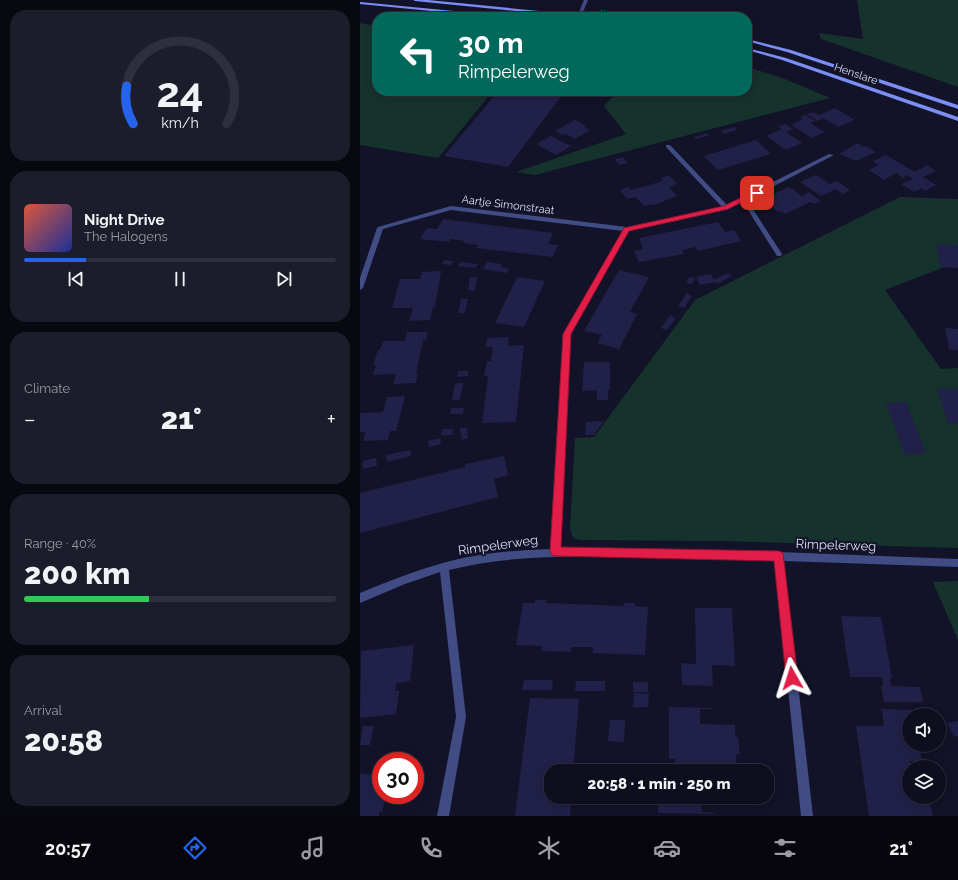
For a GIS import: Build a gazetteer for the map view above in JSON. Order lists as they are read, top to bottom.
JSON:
{
  "streets": {
    "street": ["Henslare", "Aartje Simonstraat", "Rimpelerweg"]
  },
  "page": {
    "turn": ["30 m", "Rimpelerweg"],
    "song": ["Night Drive", "The Halogens"],
    "tile": [
      "Climate",
      ["Range · 40%", "200 km"],
      ["Arrival", "20:58"]
    ],
    "heat": ["−", "21°", "+"],
    "limit": "30",
    "trip": "20:58 · 1 min · 250 m",
    "tabs": ["20:57", "21°"],
    "gauge": ["24", "km/h"]
  }
}
